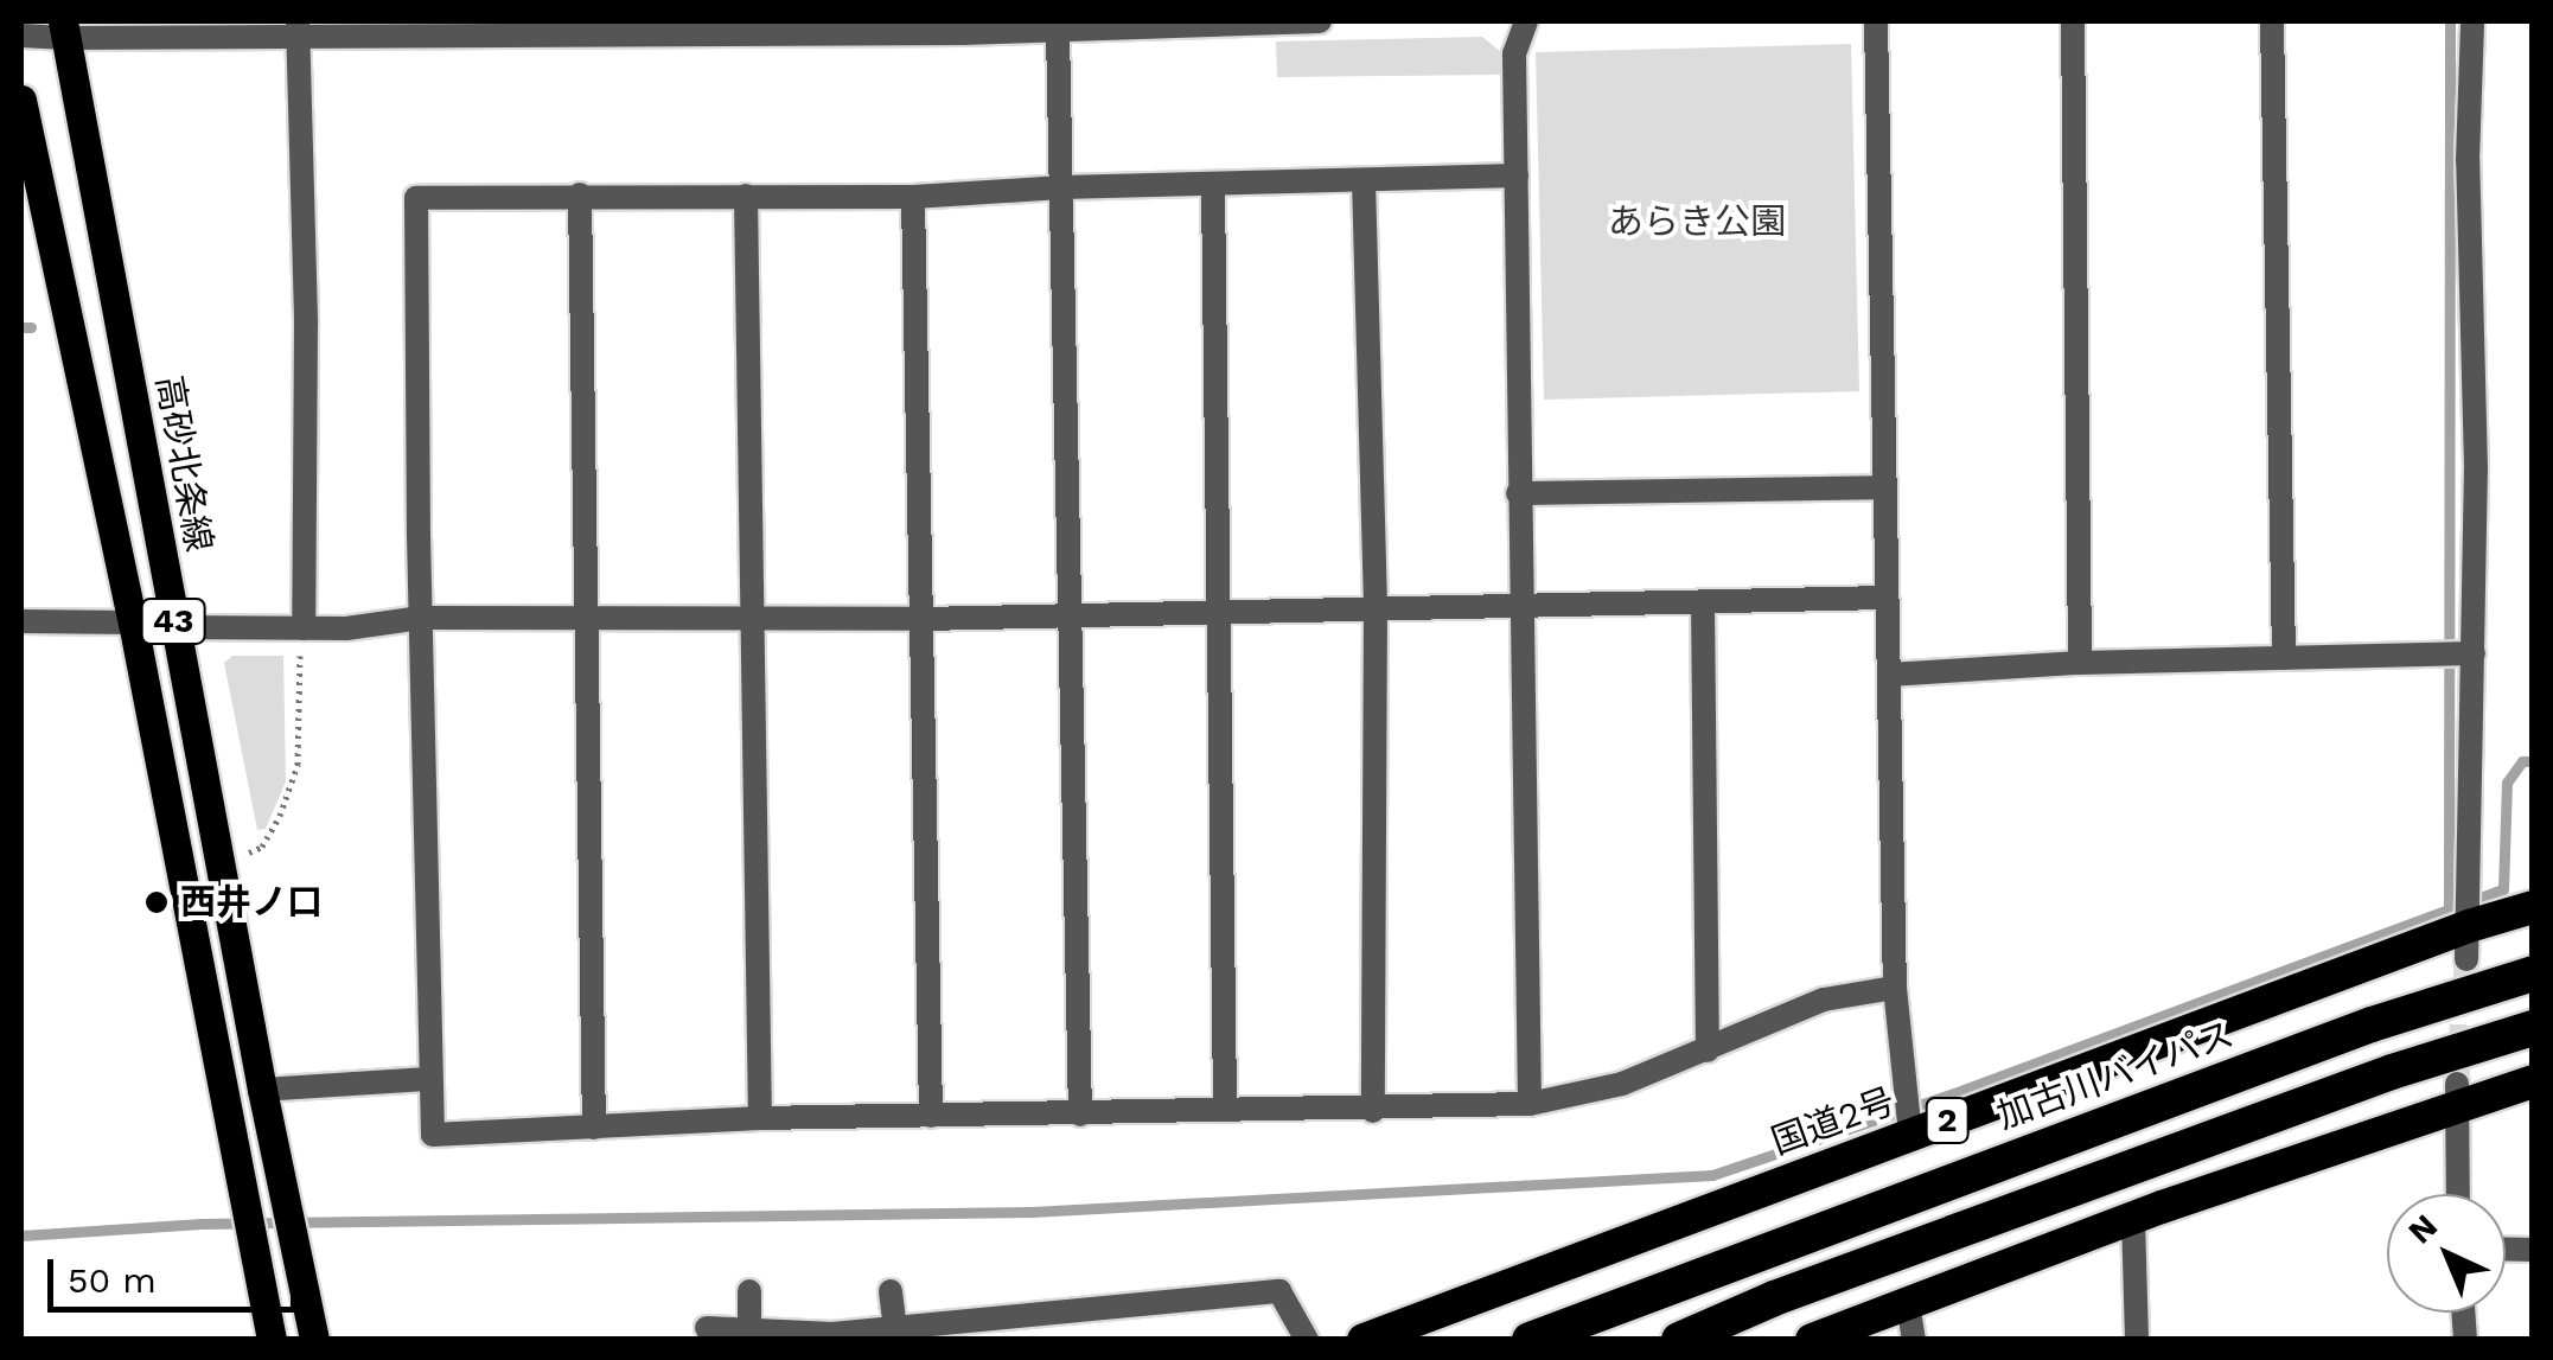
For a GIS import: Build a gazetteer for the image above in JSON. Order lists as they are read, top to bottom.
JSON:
{
  "streets": {
    "highway": ["加古川バイパス", "2", "国道2号"],
    "main road": ["高砂北条線", "43"]
  },
  "parks": ["あらき公園"],
  "places": ["西井ノ口"],
  "scale_bar": "50 m",
  "north": "top left"
}
